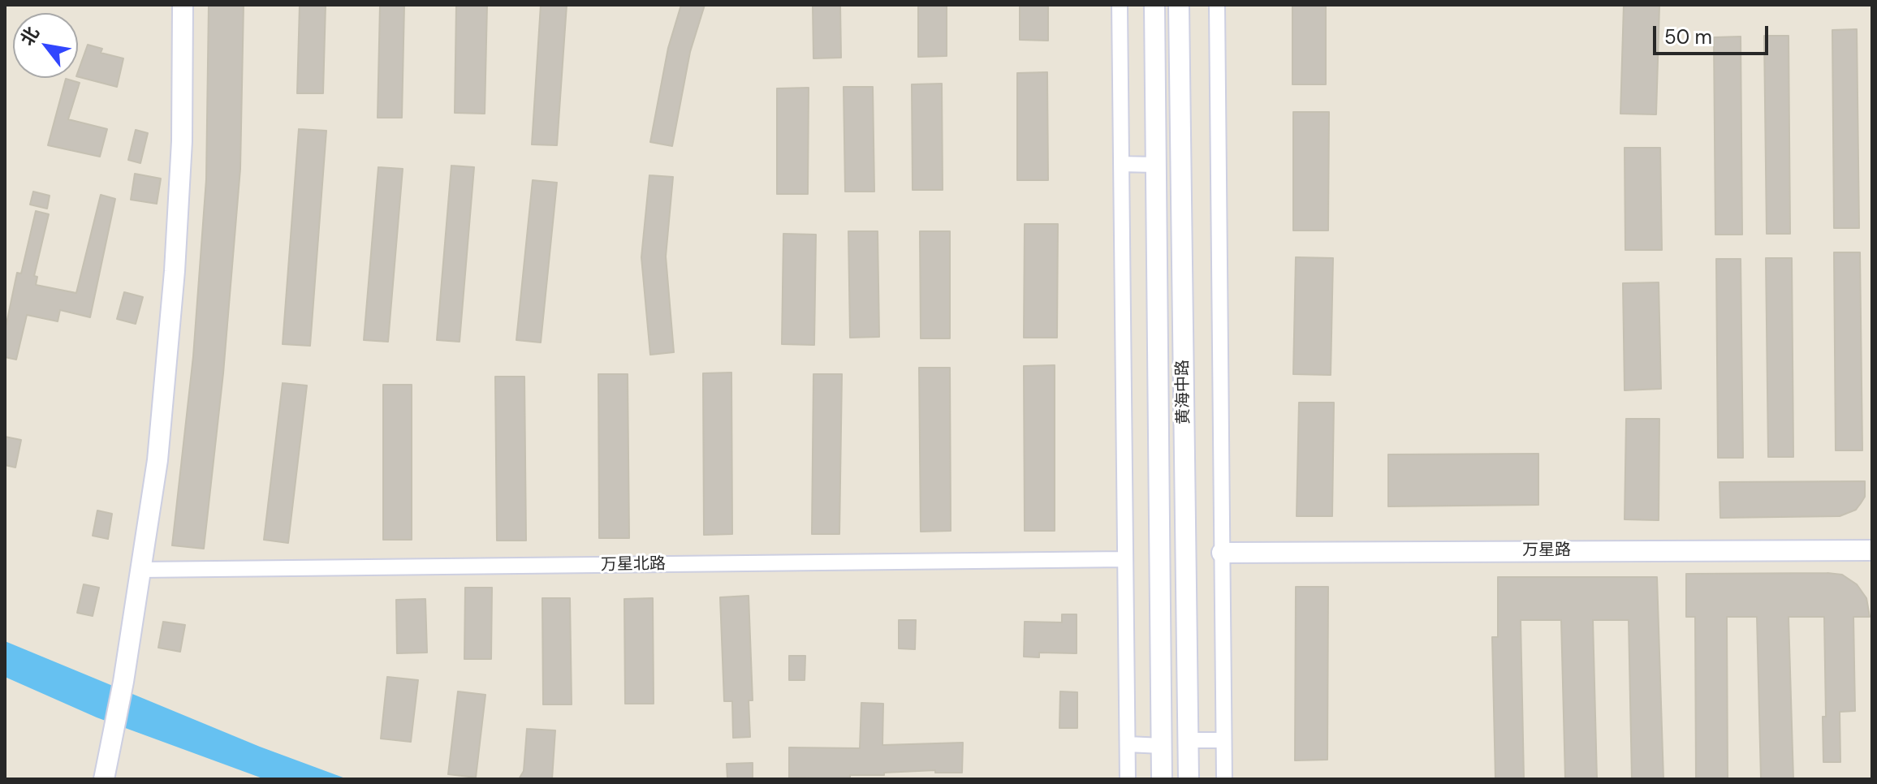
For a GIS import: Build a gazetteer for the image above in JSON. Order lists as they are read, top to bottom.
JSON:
{
  "streets": {
    "street": ["黄海中路", "万星路", "万星北路"]
  },
  "scale_bar": "50 m",
  "north": "top left"
}
